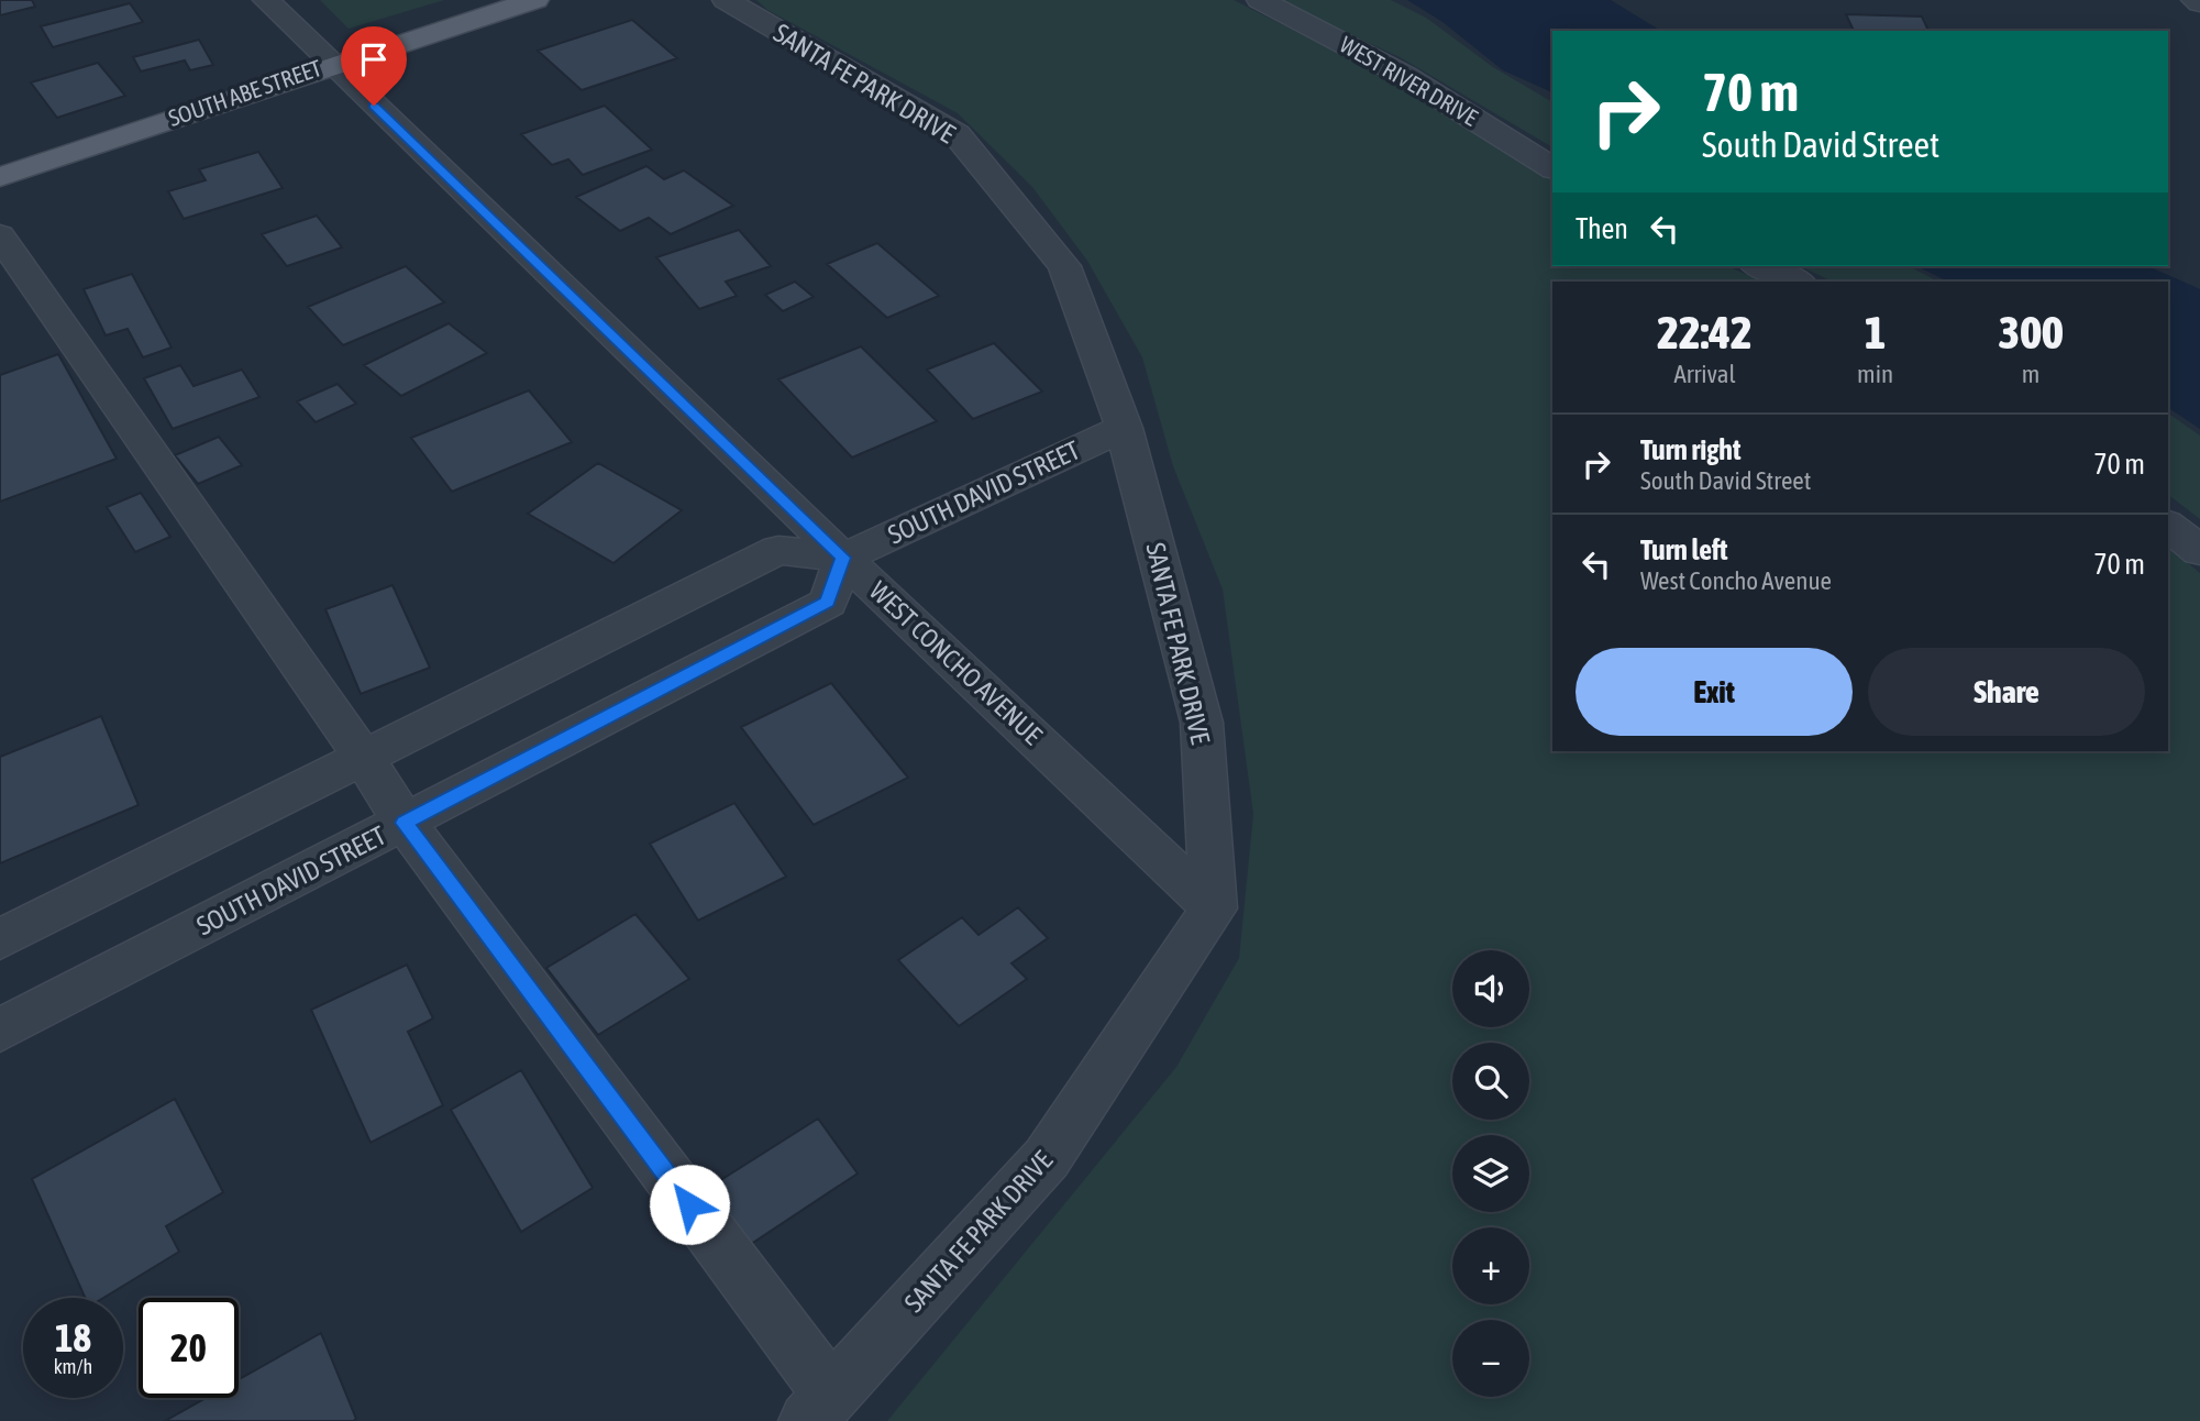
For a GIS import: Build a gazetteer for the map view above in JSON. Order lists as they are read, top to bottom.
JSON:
{
  "streets": {
    "main road": ["SOUTH ABE STREET"],
    "street": [
      "WEST RIVER DRIVE",
      "SANTA FE PARK DRIVE",
      "SOUTH DAVID STREET",
      "WEST CONCHO AVENUE"
    ]
  },
  "crossings": [
    ["SANTA FE PARK DRIVE", "SOUTH DAVID STREET"],
    ["SANTA FE PARK DRIVE", "WEST CONCHO AVENUE"],
    ["SOUTH ABE STREET", "WEST CONCHO AVENUE"],
    ["SOUTH DAVID STREET", "WEST CONCHO AVENUE"]
  ],
  "page": {
    "turn": ["70 m", "South David Street"],
    "then": "Then",
    "eta": [
      "22:42",
      "Arrival",
      "1",
      "min",
      "300",
      "m"
    ],
    "list": [
      {
        "name": "Turn right",
        "note": "South David Street",
        "value": "70 m"
      },
      {
        "name": "Turn left",
        "note": "West Concho Avenue",
        "value": "70 m"
      }
    ],
    "buttons": ["Exit", "Share"],
    "map_buttons": ["+", "−"],
    "speed": "18 km/h",
    "limit": "20"
  }
}
